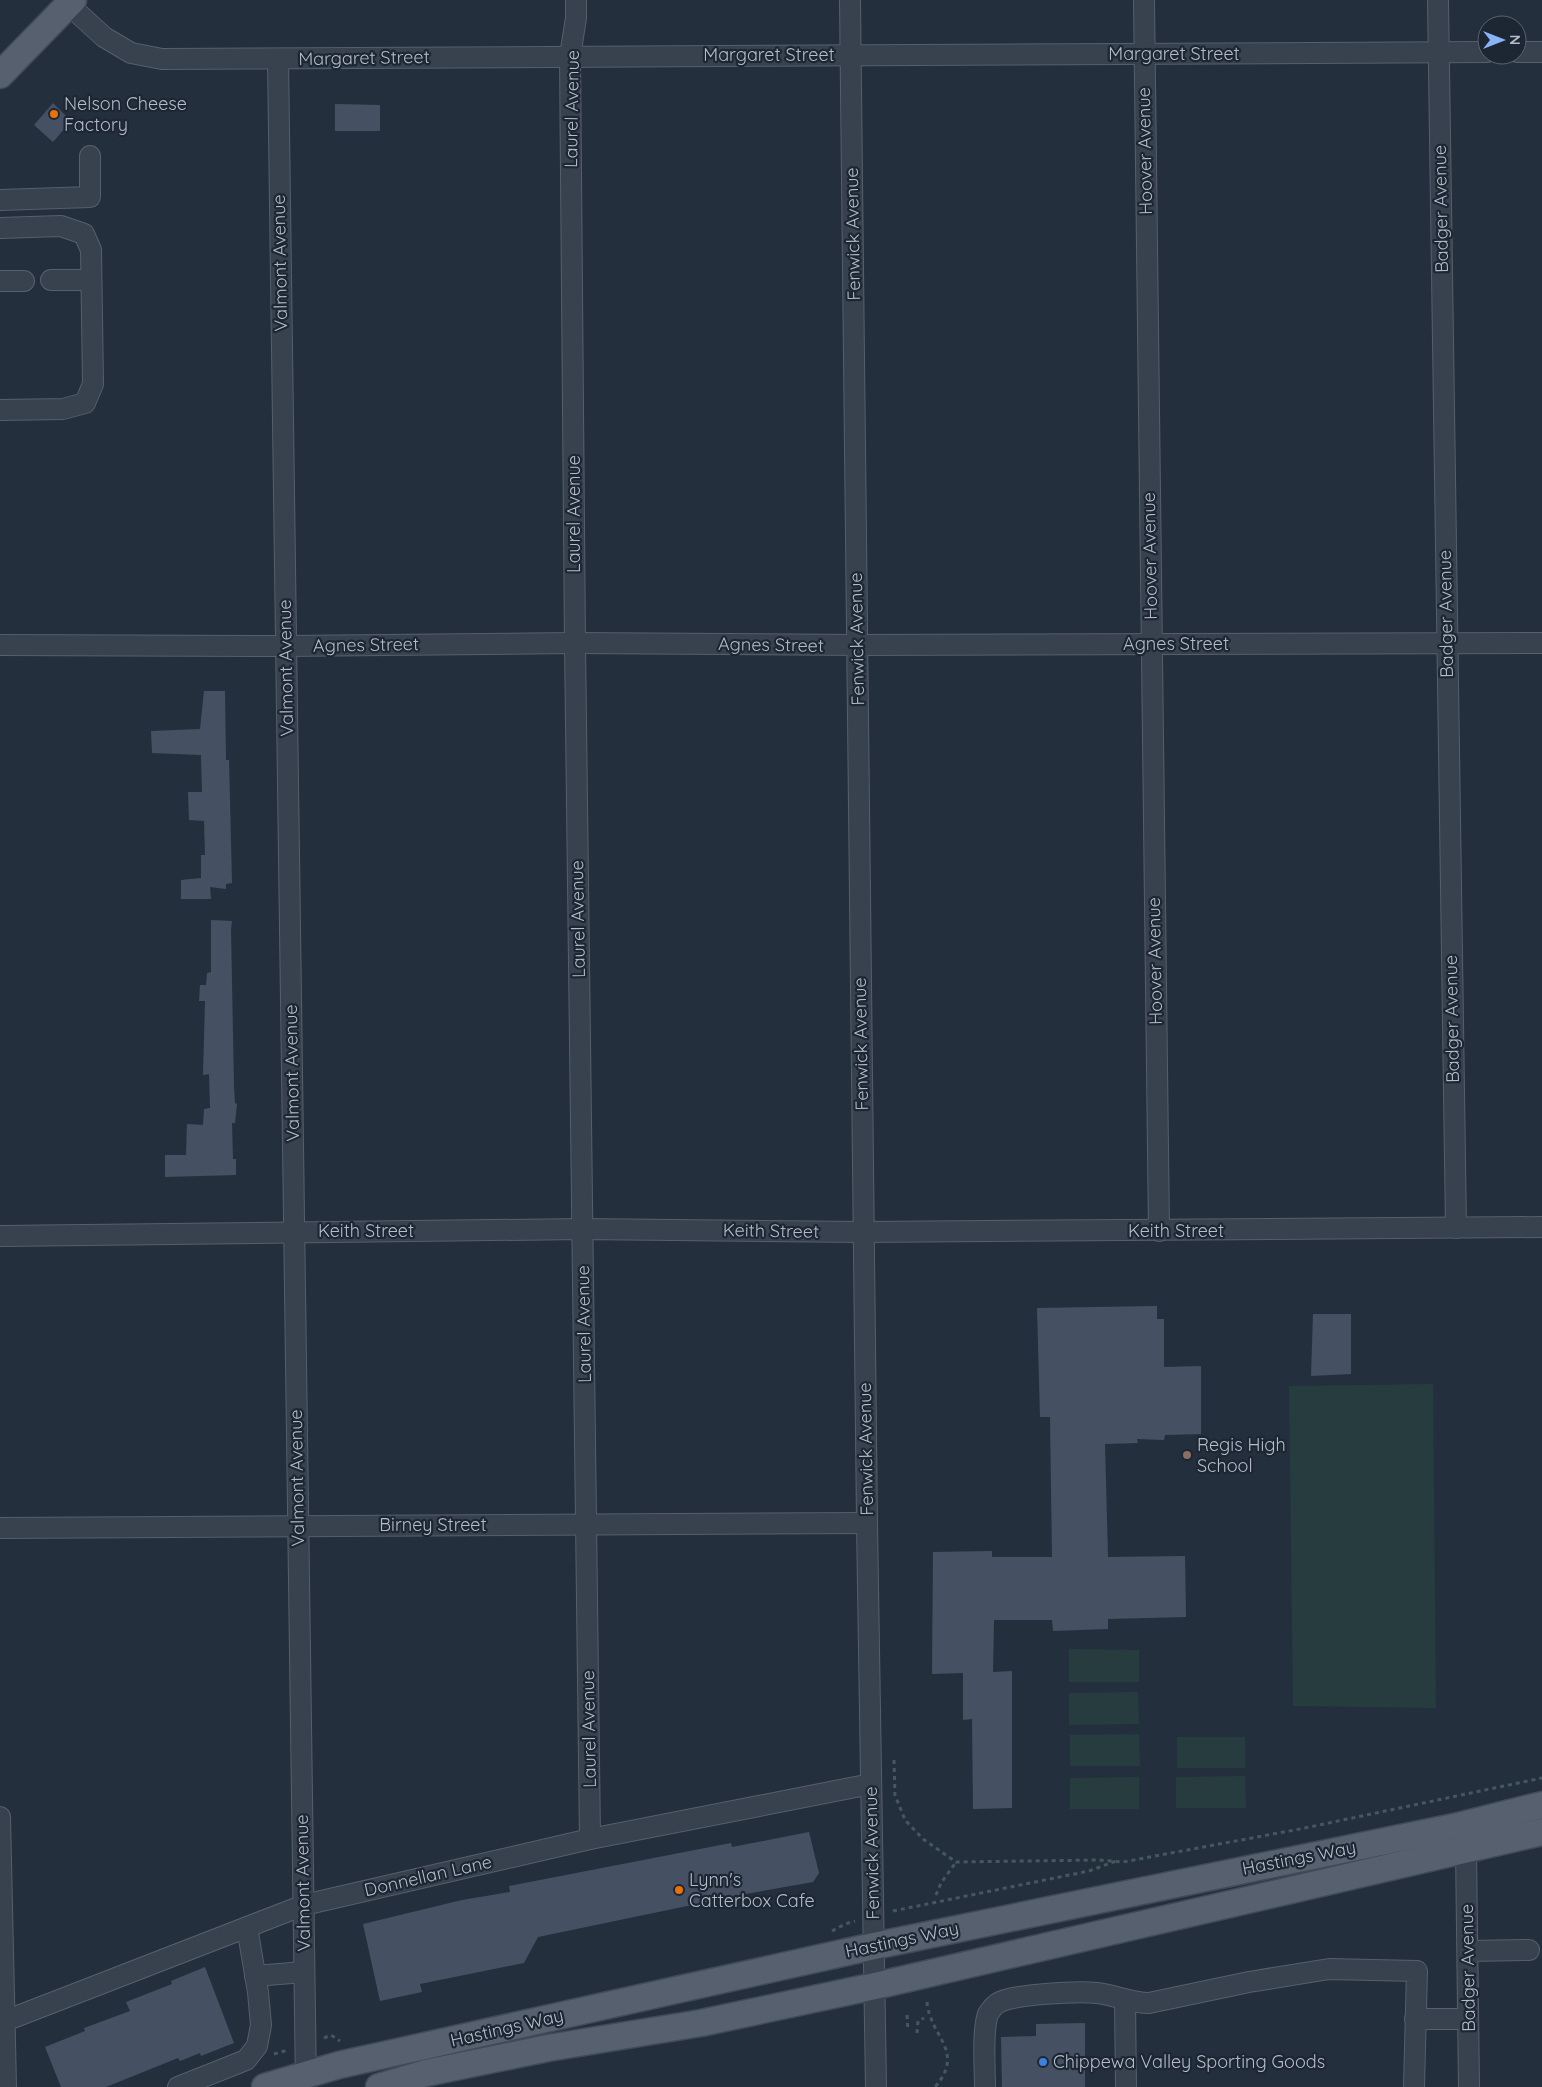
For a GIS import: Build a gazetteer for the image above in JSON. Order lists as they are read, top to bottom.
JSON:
{
  "streets": {
    "main road": ["Hastings Way"],
    "street": [
      "Margaret Street",
      "Laurel Avenue",
      "Hoover Avenue",
      "Badger Avenue",
      "Fenwick Avenue",
      "Valmont Avenue",
      "Agnes Street",
      "Keith Street",
      "Birney Street",
      "Donnellan Lane"
    ]
  },
  "crossings": [
    ["Margaret Street", "Laurel Avenue"],
    ["Margaret Street", "Hoover Avenue"],
    ["Margaret Street", "Badger Avenue"],
    ["Margaret Street", "Fenwick Avenue"],
    ["Margaret Street", "Valmont Avenue"],
    ["Laurel Avenue", "Agnes Street"],
    ["Laurel Avenue", "Keith Street"],
    ["Laurel Avenue", "Birney Street"],
    ["Laurel Avenue", "Donnellan Lane"],
    ["Hoover Avenue", "Agnes Street"],
    ["Hoover Avenue", "Keith Street"],
    ["Badger Avenue", "Agnes Street"],
    ["Badger Avenue", "Keith Street"],
    ["Badger Avenue", "Hastings Way"],
    ["Fenwick Avenue", "Agnes Street"],
    ["Fenwick Avenue", "Keith Street"],
    ["Fenwick Avenue", "Birney Street"],
    ["Fenwick Avenue", "Hastings Way"],
    ["Fenwick Avenue", "Donnellan Lane"],
    ["Valmont Avenue", "Agnes Street"],
    ["Valmont Avenue", "Keith Street"],
    ["Valmont Avenue", "Birney Street"],
    ["Valmont Avenue", "Hastings Way"],
    ["Valmont Avenue", "Donnellan Lane"]
  ],
  "places": [
    "Nelson Cheese Factory",
    "Regis High School",
    "Lynn's Catterbox Cafe",
    "Chippewa Valley Sporting Goods"
  ],
  "north": "right"
}
